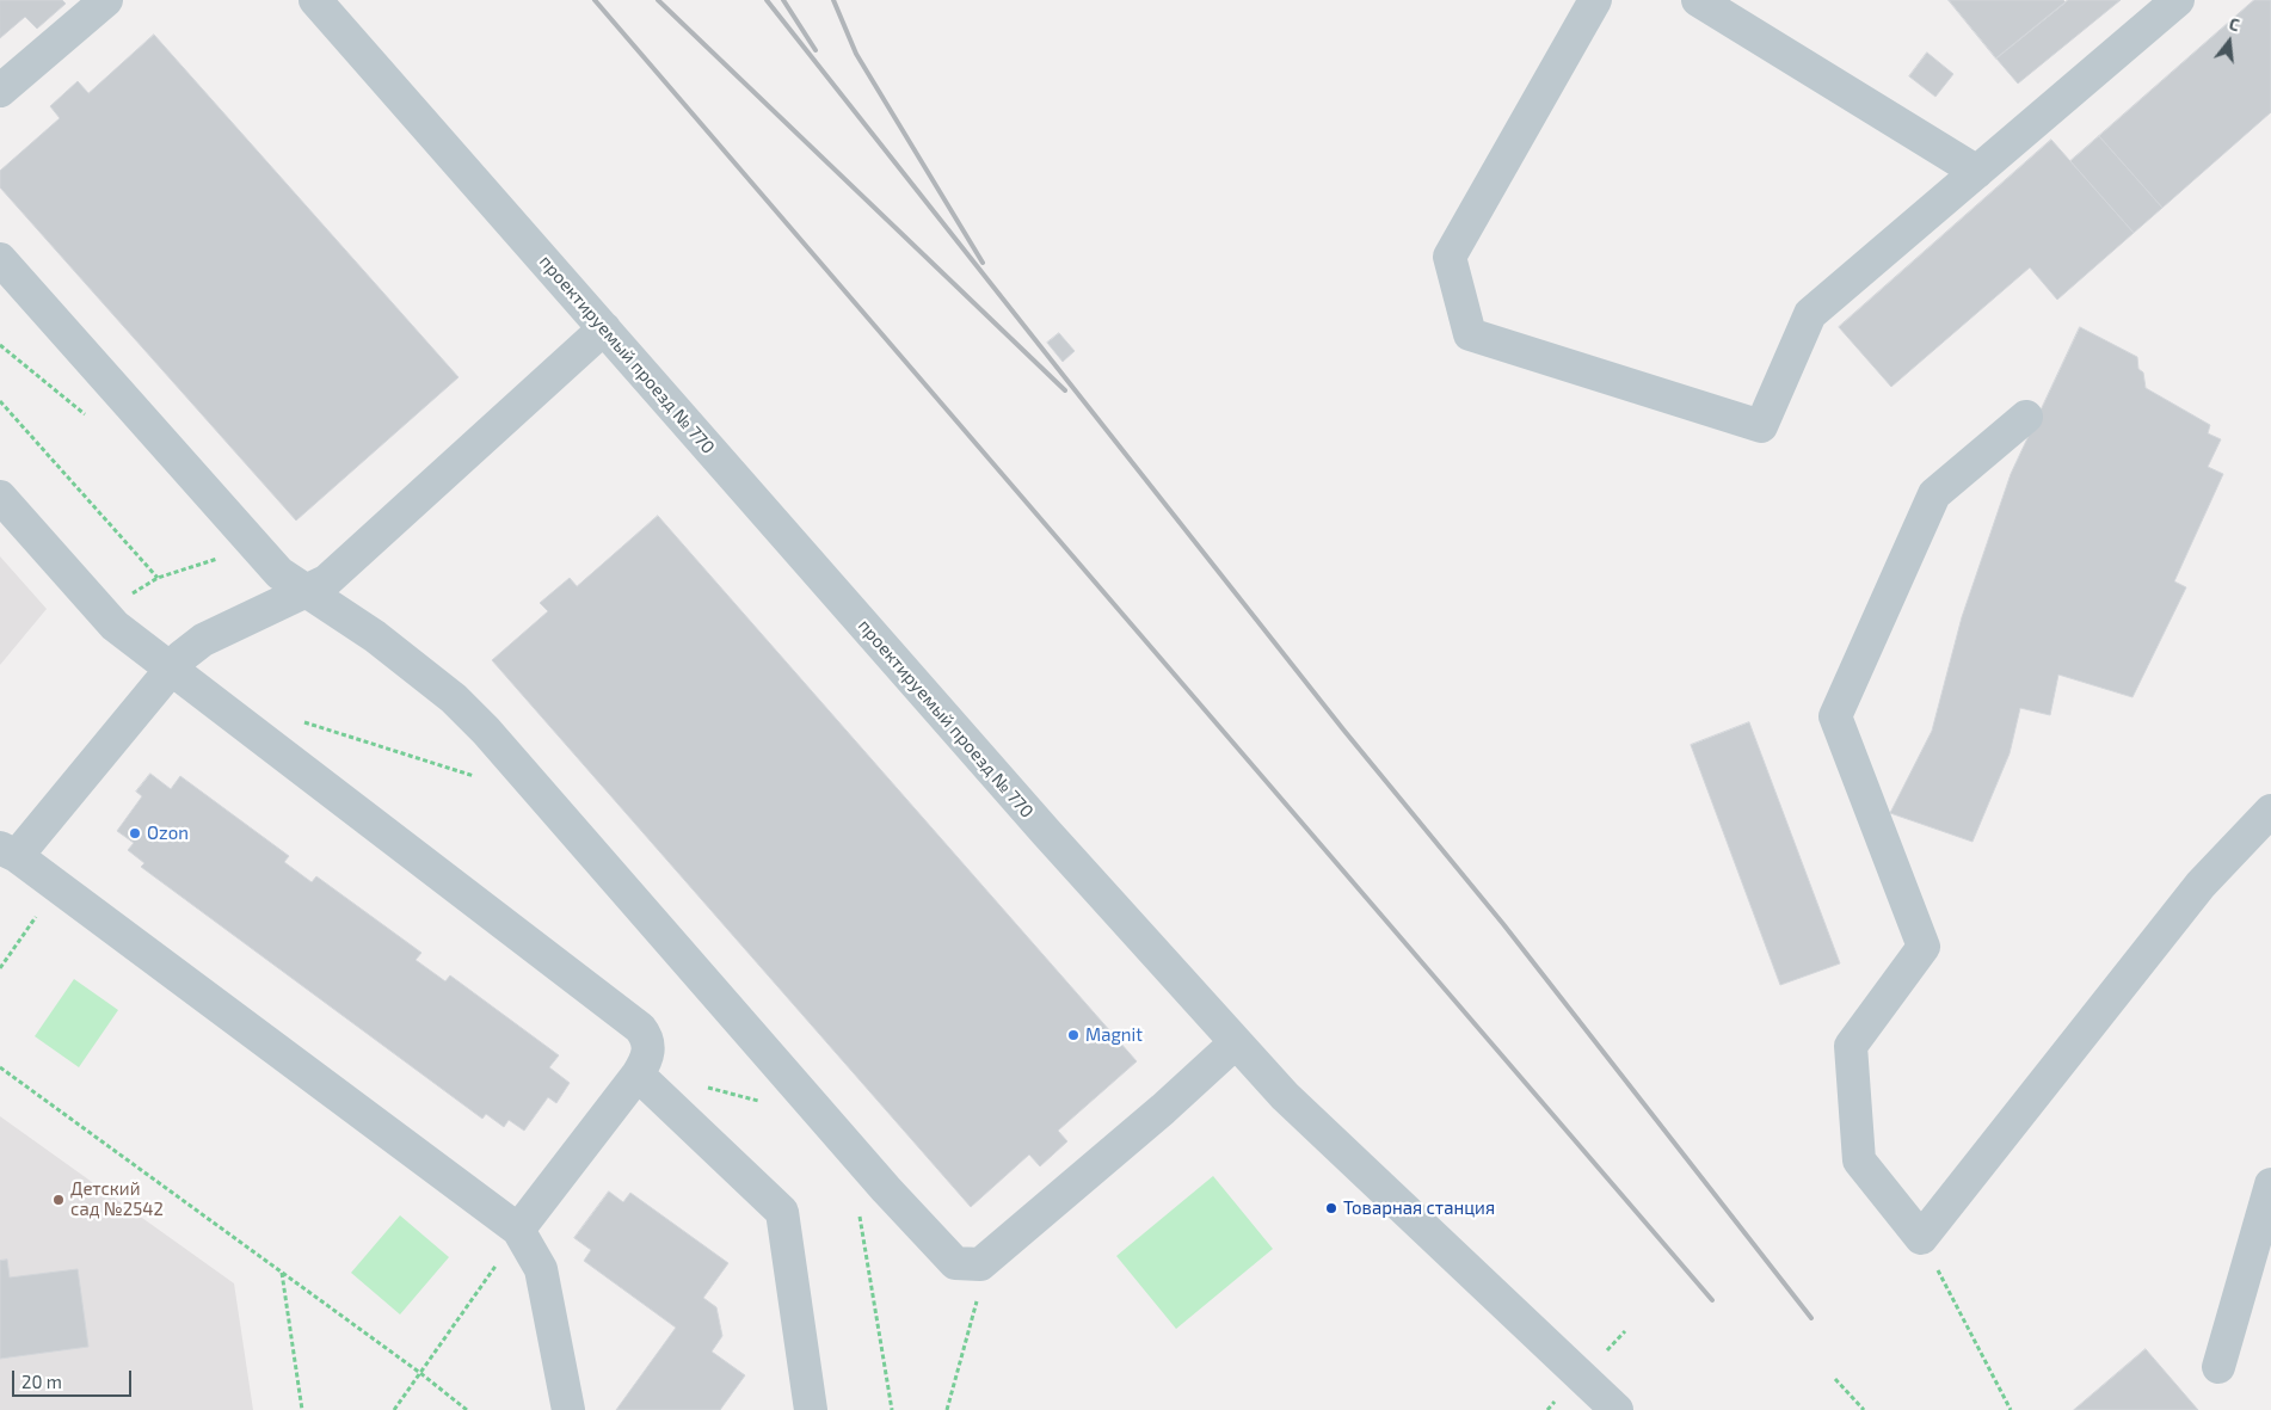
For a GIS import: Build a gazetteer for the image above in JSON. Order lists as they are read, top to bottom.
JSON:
{
  "streets": {
    "street": ["проектируемый проезд № 770"]
  },
  "places": [
    "Ozon",
    "Magnit",
    "Детский сад №2542",
    "Товарная станция"
  ],
  "scale_bar": "20 m",
  "north": "top"
}
